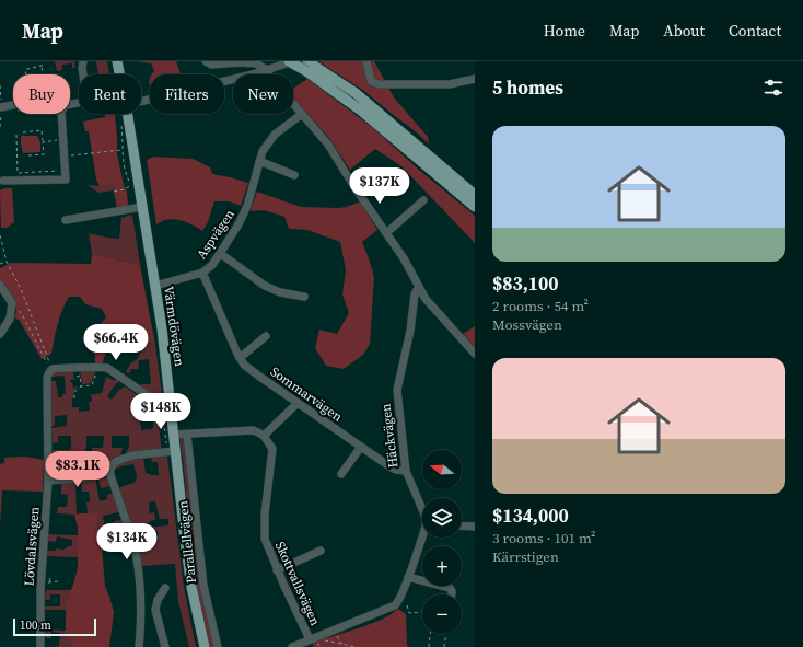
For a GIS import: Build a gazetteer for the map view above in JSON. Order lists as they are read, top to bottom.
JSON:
{
  "streets": {
    "main road": ["Värmdövägen"],
    "street": [
      "Aspvägen",
      "Sommarvägen",
      "Häckvägen",
      "Parallellvägen",
      "Lövdalsvägen",
      "Skottvallsvägen"
    ]
  },
  "crossings": [
    ["Aspvägen", "Värmdövägen"],
    ["Aspvägen", "Sommarvägen"],
    ["Sommarvägen", "Häckvägen"],
    ["Häckvägen", "Skottvallsvägen"]
  ],
  "scale_bar": "100 m",
  "north": "left",
  "page": {
    "header": "Map",
    "nav": [
      "Home",
      "Map",
      "About",
      "Contact"
    ],
    "heading": "5 homes",
    "chip": [
      "Buy",
      "Rent",
      "Filters",
      "New"
    ],
    "list": [
      {
        "name": "$83,100",
        "note": "2 rooms · 54 m² · Mossvägen"
      },
      {
        "name": "$134,000",
        "note": "3 rooms · 101 m² · Kärrstigen"
      }
    ],
    "price": [
      "$137K",
      "$66.4K",
      "$148K",
      "$83.1K",
      "$134K"
    ],
    "map_buttons": ["+", "−"],
    "scale": "100 m"
  }
}
